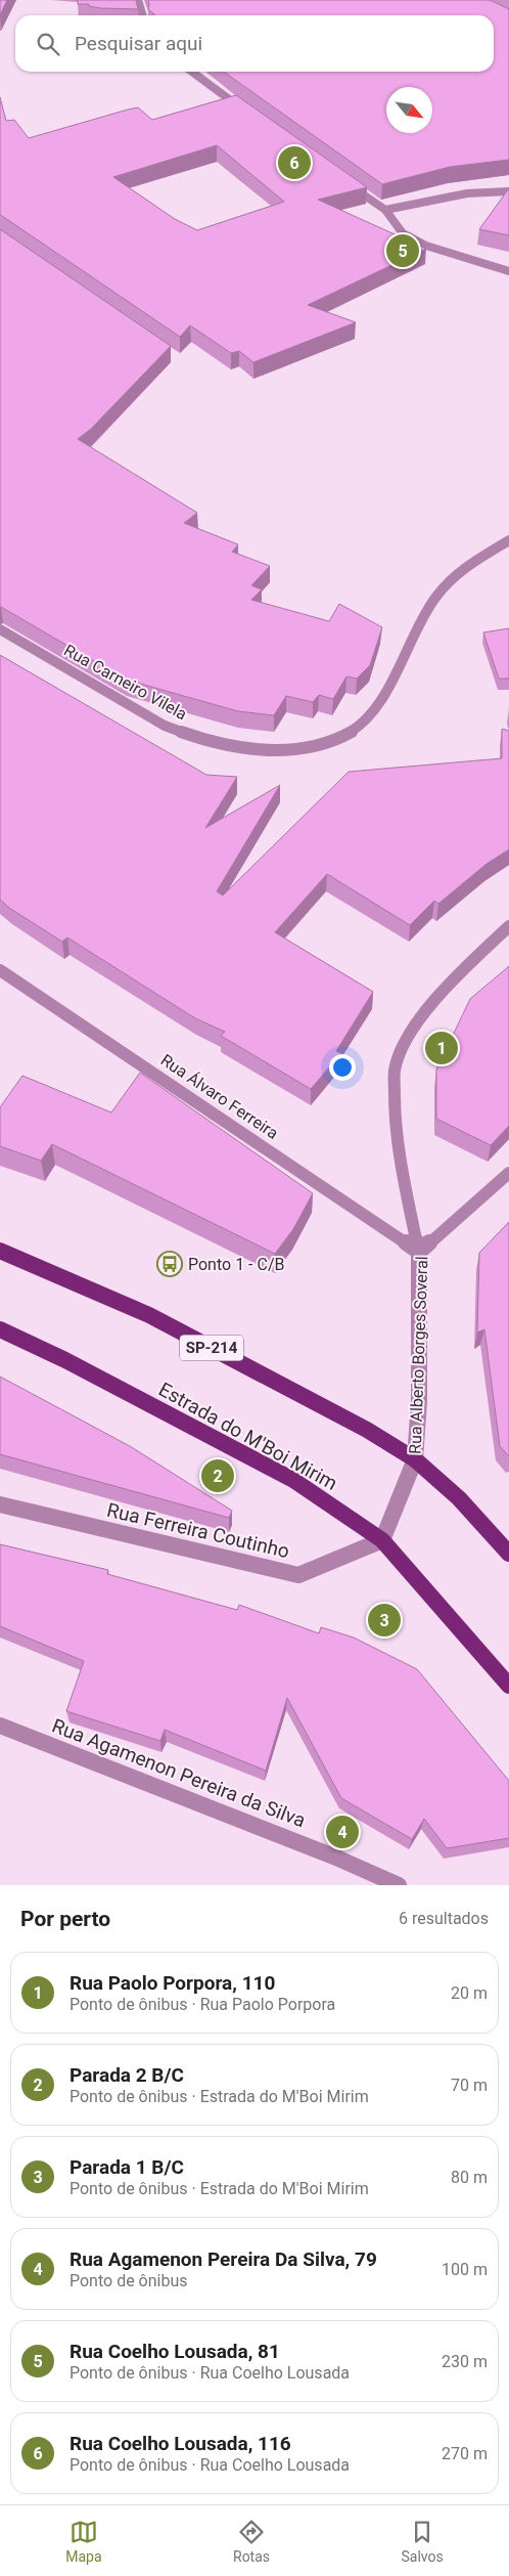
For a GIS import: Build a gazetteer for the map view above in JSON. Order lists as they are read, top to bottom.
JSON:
{
  "streets": {
    "main road": ["SP-214", "Estrada do M'Boi Mirim"],
    "street": [
      "Rua Carneiro Vilela",
      "Rua Álvaro Ferreira",
      "Rua Alberto Borges Soveral",
      "Rua Ferreira Coutinho",
      "Rua Agamenon Pereira da Silva"
    ]
  },
  "crossings": [
    ["Rua Álvaro Ferreira", "Rua Alberto Borges Soveral"],
    ["SP-214", "Rua Alberto Borges Soveral"],
    ["Rua Alberto Borges Soveral", "Estrada do M'Boi Mirim"],
    ["Rua Alberto Borges Soveral", "Rua Ferreira Coutinho"],
    ["Estrada do M'Boi Mirim", "Rua Ferreira Coutinho"]
  ],
  "places": {
    "bus stop": ["Ponto 1 - C/B"]
  },
  "north": "bottom right",
  "page": {
    "search": "Pesquisar aqui",
    "pins": [
      "6",
      "5",
      "1",
      "2",
      "3",
      "4"
    ],
    "heading": ["Por perto", "6 resultados"],
    "list": [
      {
        "mark": "1",
        "name": "Rua Paolo Porpora, 110",
        "note": "Ponto de ônibus · Rua Paolo Porpora",
        "value": "20 m"
      },
      {
        "mark": "2",
        "name": "Parada 2 B/C",
        "note": "Ponto de ônibus · Estrada do M'Boi Mirim",
        "value": "70 m"
      },
      {
        "mark": "3",
        "name": "Parada 1 B/C",
        "note": "Ponto de ônibus · Estrada do M'Boi Mirim",
        "value": "80 m"
      },
      {
        "mark": "4",
        "name": "Rua Agamenon Pereira Da Silva, 79",
        "note": "Ponto de ônibus",
        "value": "100 m"
      },
      {
        "mark": "5",
        "name": "Rua Coelho Lousada, 81",
        "note": "Ponto de ônibus · Rua Coelho Lousada",
        "value": "230 m"
      },
      {
        "mark": "6",
        "name": "Rua Coelho Lousada, 116",
        "note": "Ponto de ônibus · Rua Coelho Lousada",
        "value": "270 m"
      }
    ],
    "nav": ["Mapa", "Rotas", "Salvos"]
  }
}
